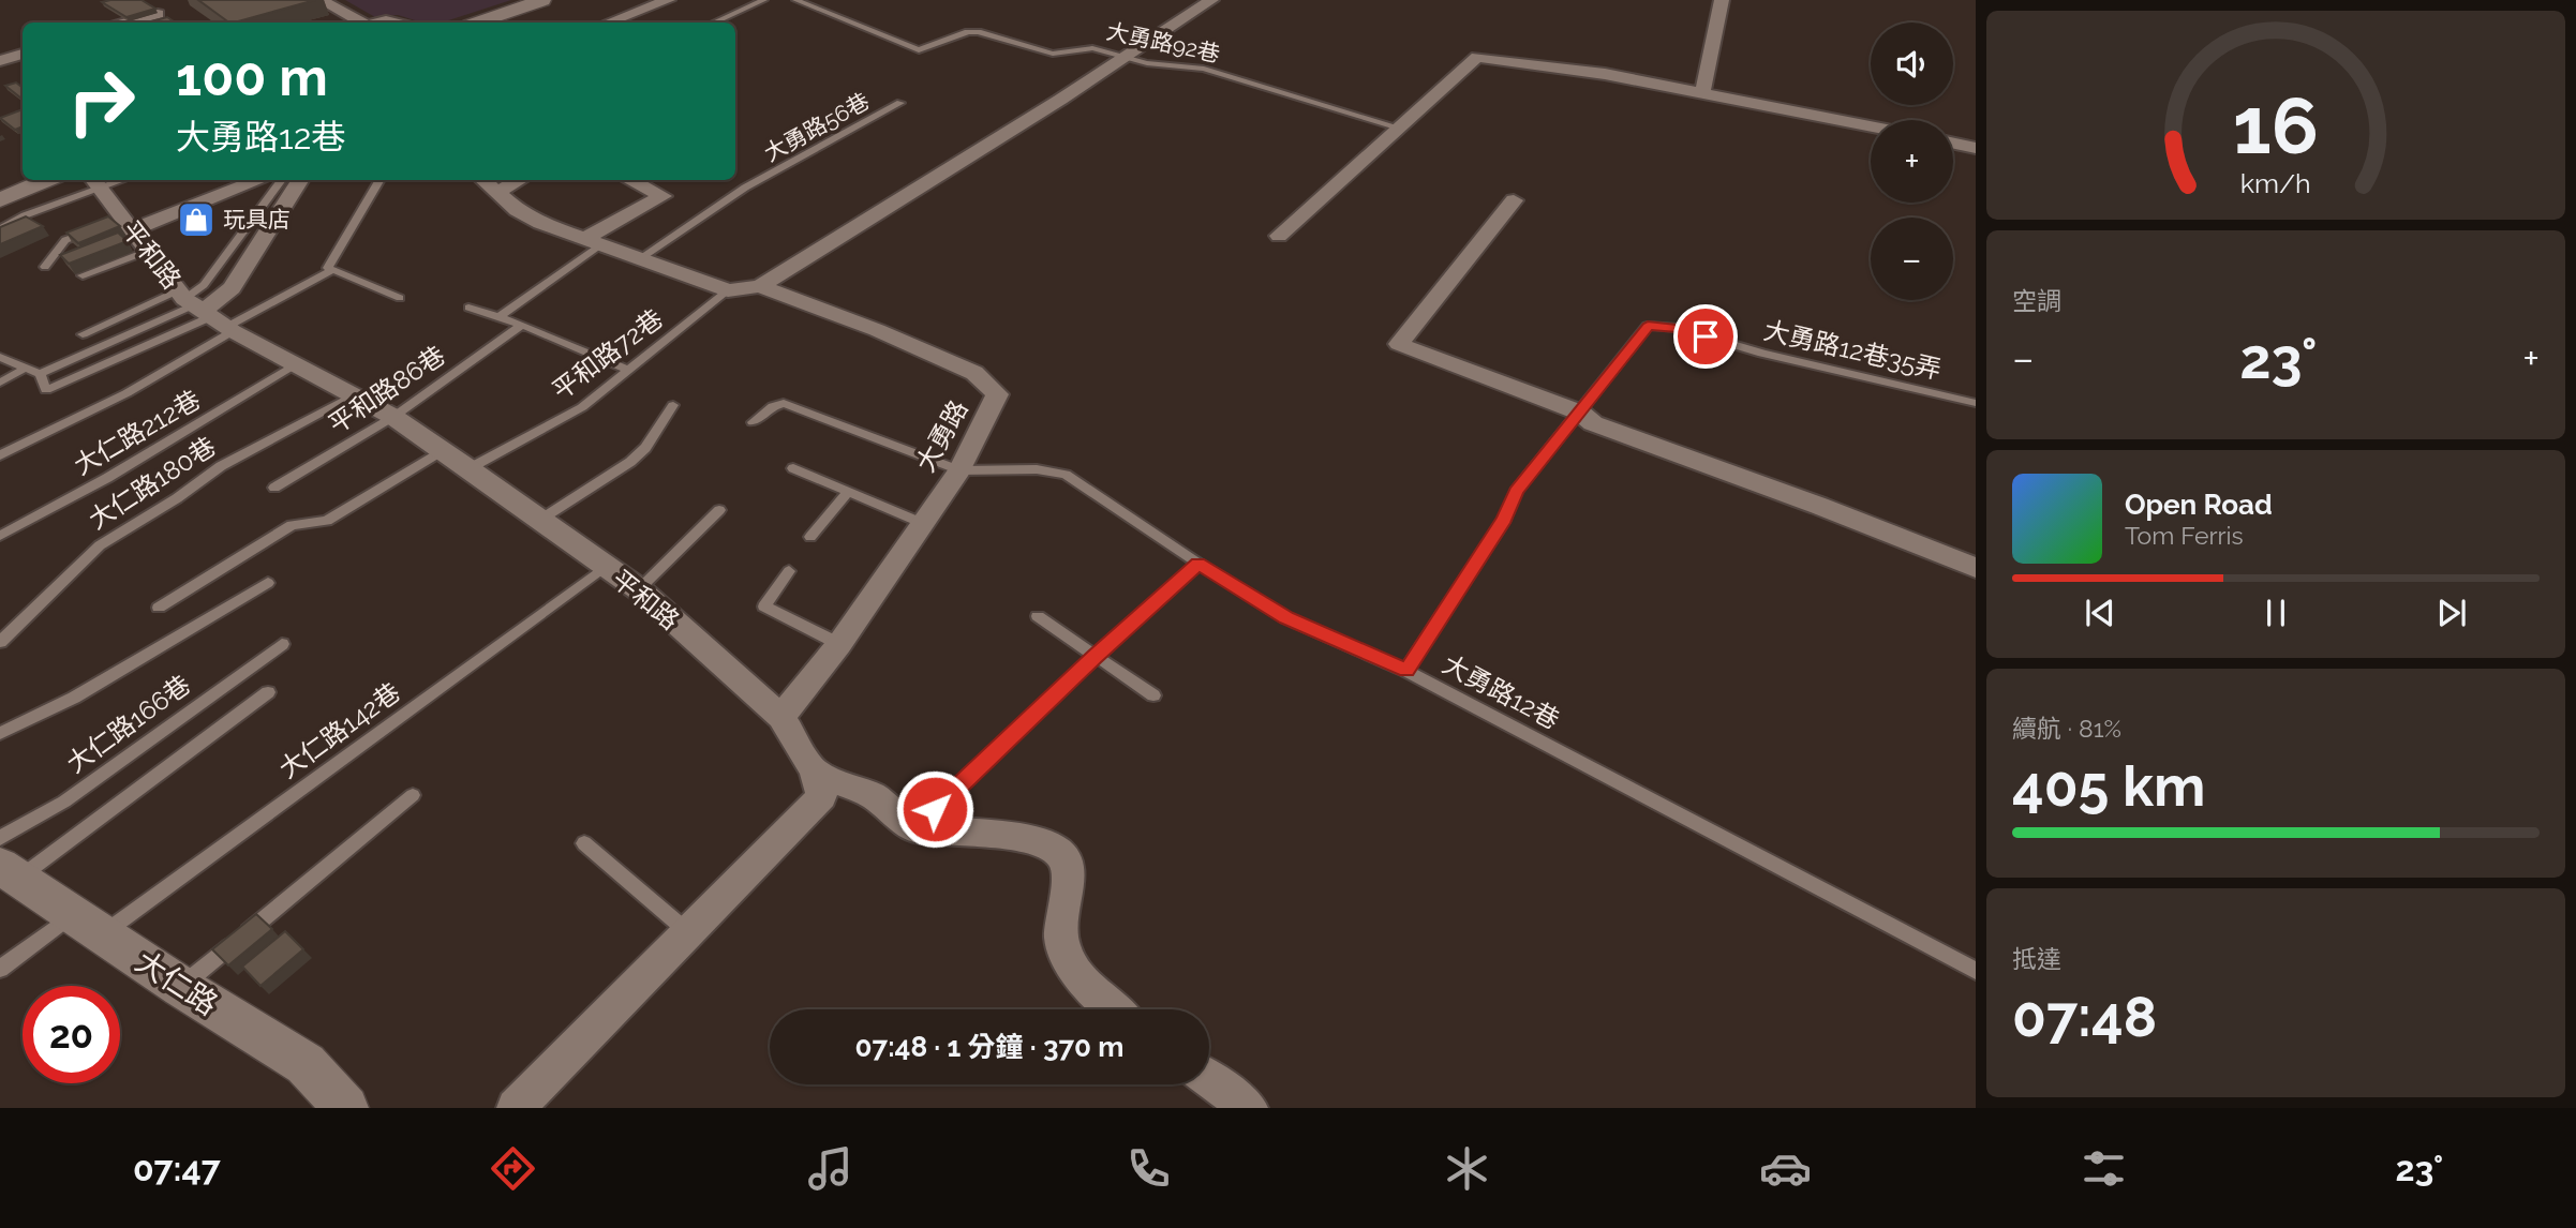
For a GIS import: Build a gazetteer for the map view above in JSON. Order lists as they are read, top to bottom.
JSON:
{
  "streets": {
    "street": ["平和路", "大勇路", "大仁路"],
    "lane": [
      "大勇路92巷",
      "大勇路56巷",
      "大勇路12巷35弄",
      "平和路72巷",
      "平和路86巷",
      "大仁路212巷",
      "大仁路180巷",
      "大勇路12巷",
      "大仁路166巷",
      "大仁路142巷"
    ]
  },
  "crossings": [
    ["大勇路92巷", "大勇路"],
    ["大勇路56巷", "大勇路"],
    ["平和路", "平和路72巷"],
    ["平和路", "平和路86巷"],
    ["平和路", "大仁路212巷"],
    ["平和路", "大勇路"],
    ["平和路", "大仁路180巷"],
    ["平和路", "大仁路142巷"],
    ["大勇路12巷35弄", "大勇路12巷"],
    ["平和路72巷", "大勇路"],
    ["大勇路", "大勇路12巷"],
    ["大仁路142巷", "大仁路"]
  ],
  "places": {
    "shop": ["玩具店"]
  },
  "page": {
    "map_buttons": ["+", "−"],
    "turn": ["100 m", "大勇路12巷"],
    "tile": [
      "空調",
      ["續航 · 81%", "405 km"],
      ["抵達", "07:48"]
    ],
    "heat": ["−", "23°", "+"],
    "song": ["Open Road", "Tom Ferris"],
    "limit": "20",
    "trip": "07:48 · 1 分鐘 · 370 m",
    "tabs": ["07:47", "23°"],
    "gauge": ["16", "km/h"]
  }
}
